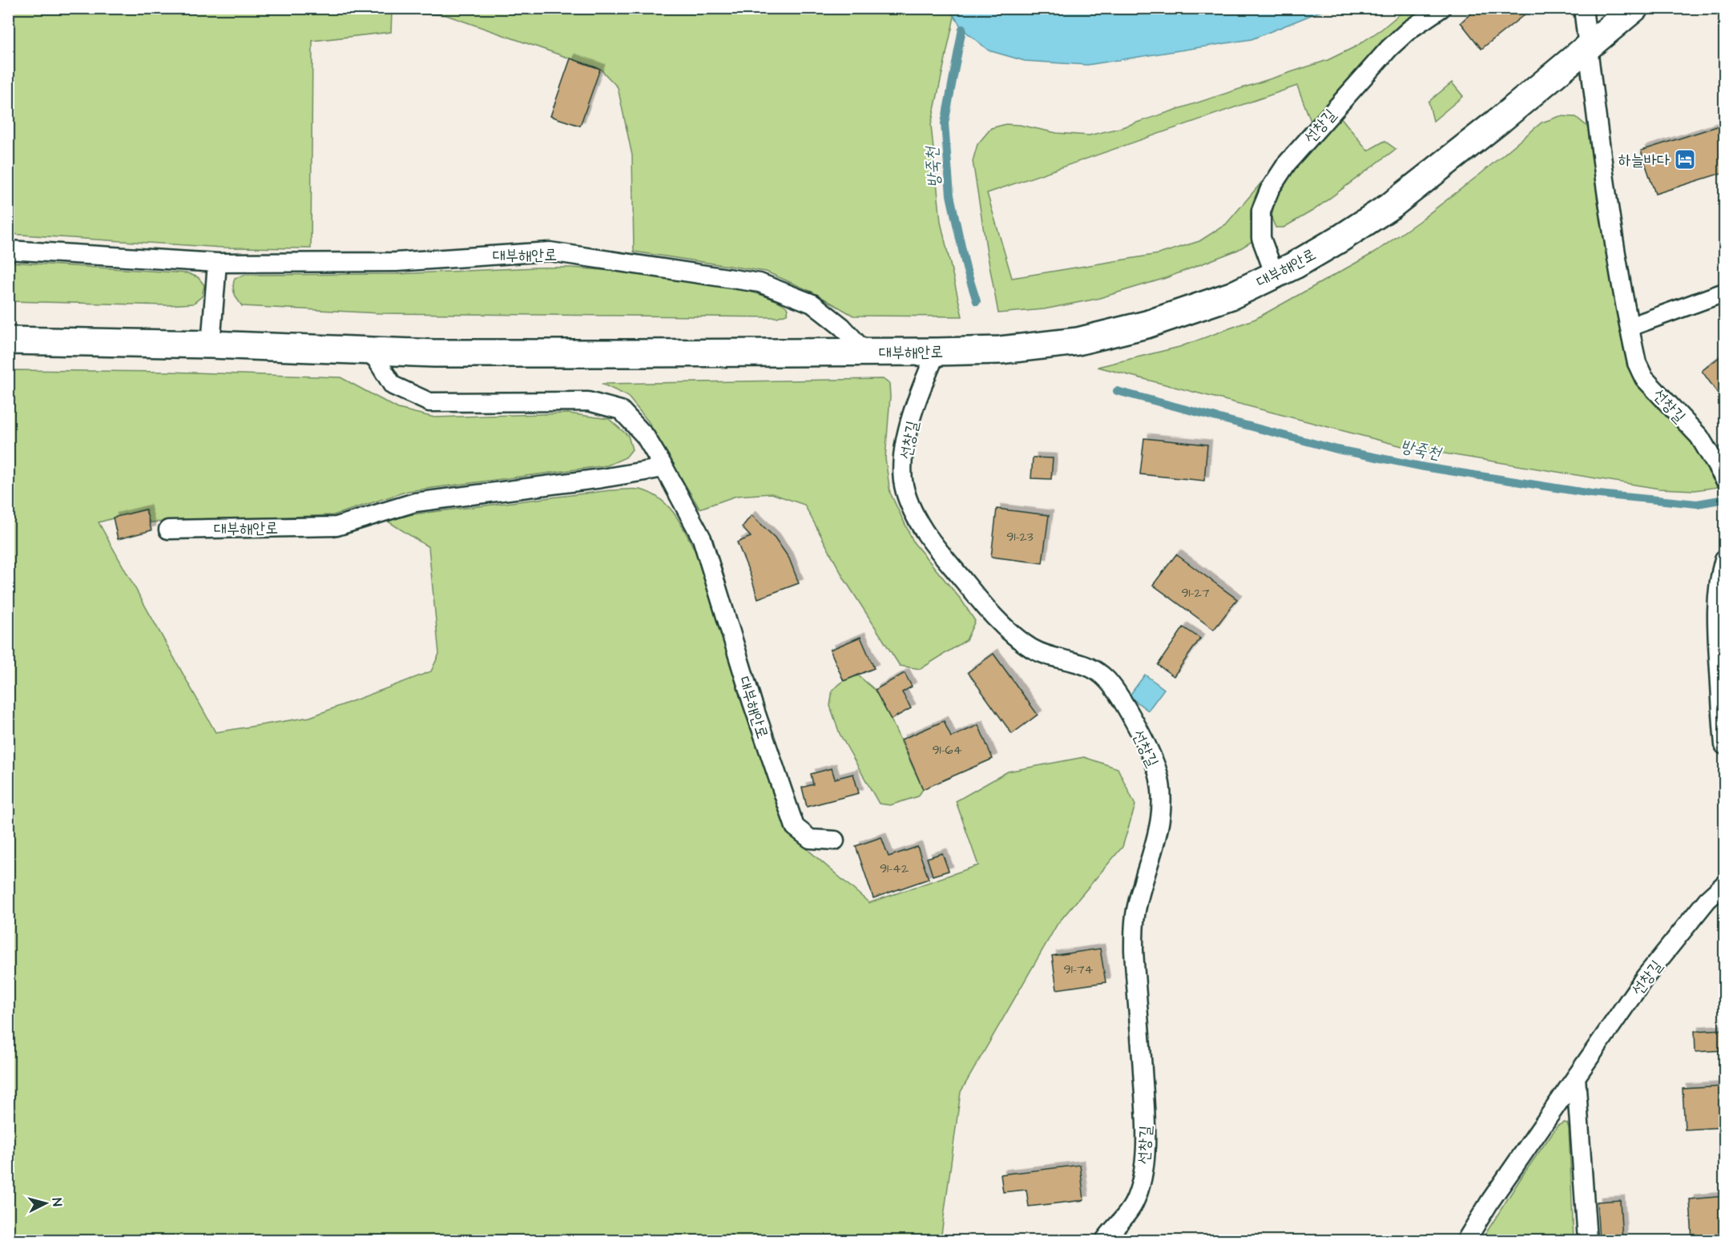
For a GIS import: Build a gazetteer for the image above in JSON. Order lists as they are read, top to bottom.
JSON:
{
  "streets": {
    "street": ["대부해안로"],
    "lane": ["선창길"]
  },
  "crossings": [
    ["선창길", "대부해안로"]
  ],
  "water": ["방죽천"],
  "places": {
    "hotel": ["하늘바다"]
  },
  "house_numbers": [
    "91-23",
    "91-27",
    "91-64",
    "91-42",
    "91-74"
  ],
  "north": "right"
}
